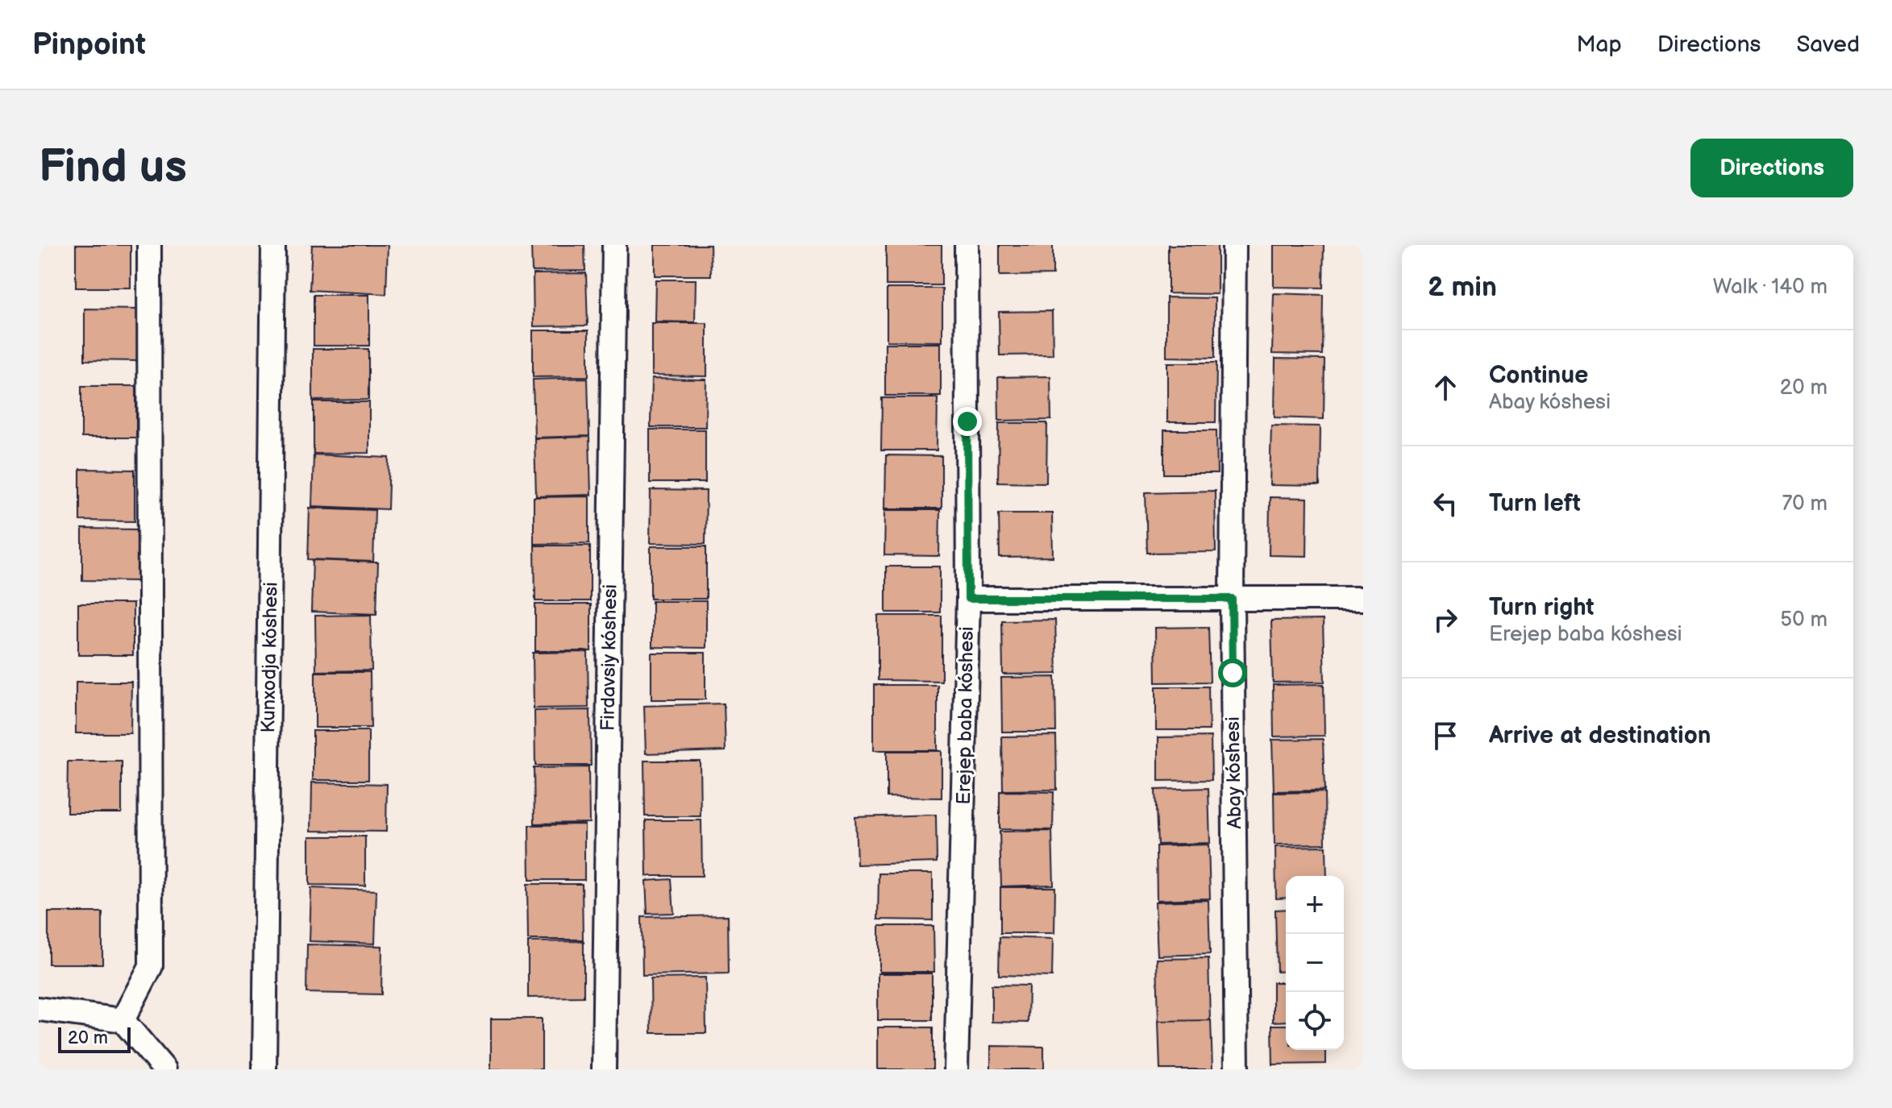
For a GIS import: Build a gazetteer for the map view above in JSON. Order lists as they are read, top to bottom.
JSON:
{
  "streets": {
    "street": [
      "Kunxodja kóshesi",
      "Firdavsiy kóshesi",
      "Erejep baba kóshesi",
      "Abay kóshesi"
    ]
  },
  "scale_bar": "20 m",
  "page": {
    "header": "Pinpoint",
    "nav": ["Map", "Directions", "Saved"],
    "buttons": "Directions",
    "title": "Find us",
    "heading": ["2 min", "Walk · 140 m"],
    "list": [
      ["Continue", "Abay kóshesi", "20 m"],
      ["Turn left", "70 m"],
      ["Turn right", "Erejep baba kóshesi", "50 m"],
      "Arrive at destination"
    ],
    "map_buttons": ["+", "−"],
    "scale": "20 m"
  }
}
